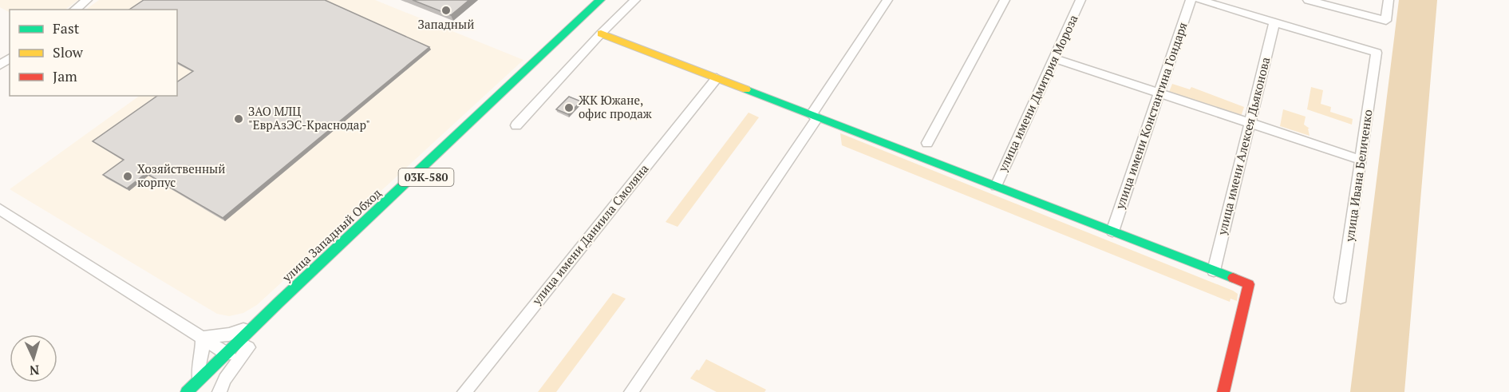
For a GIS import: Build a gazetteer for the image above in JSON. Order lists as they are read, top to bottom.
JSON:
{
  "streets": {
    "main road": ["03К-580", "улица Западный Обход"],
    "street": [
      "улица имени Дмитрия Мороза",
      "улица имени Константина Гондаря",
      "улица имени Алексея Дьяконова",
      "улица Ивана Беличенко",
      "улица имени Даниила Смоляна"
    ]
  },
  "crossings": [
    ["улица имени Алексея Дьяконова", "улица Ивана Беличенко"]
  ],
  "places": [
    "Западный",
    "ЖК Южане, офис продаж",
    "ЗАО МЛЦ \"ЕврАзЭС-Краснодар\"",
    "Хозяйственный корпус"
  ],
  "legend": ["Fast", "Slow", "Jam"],
  "north": "bottom"
}
